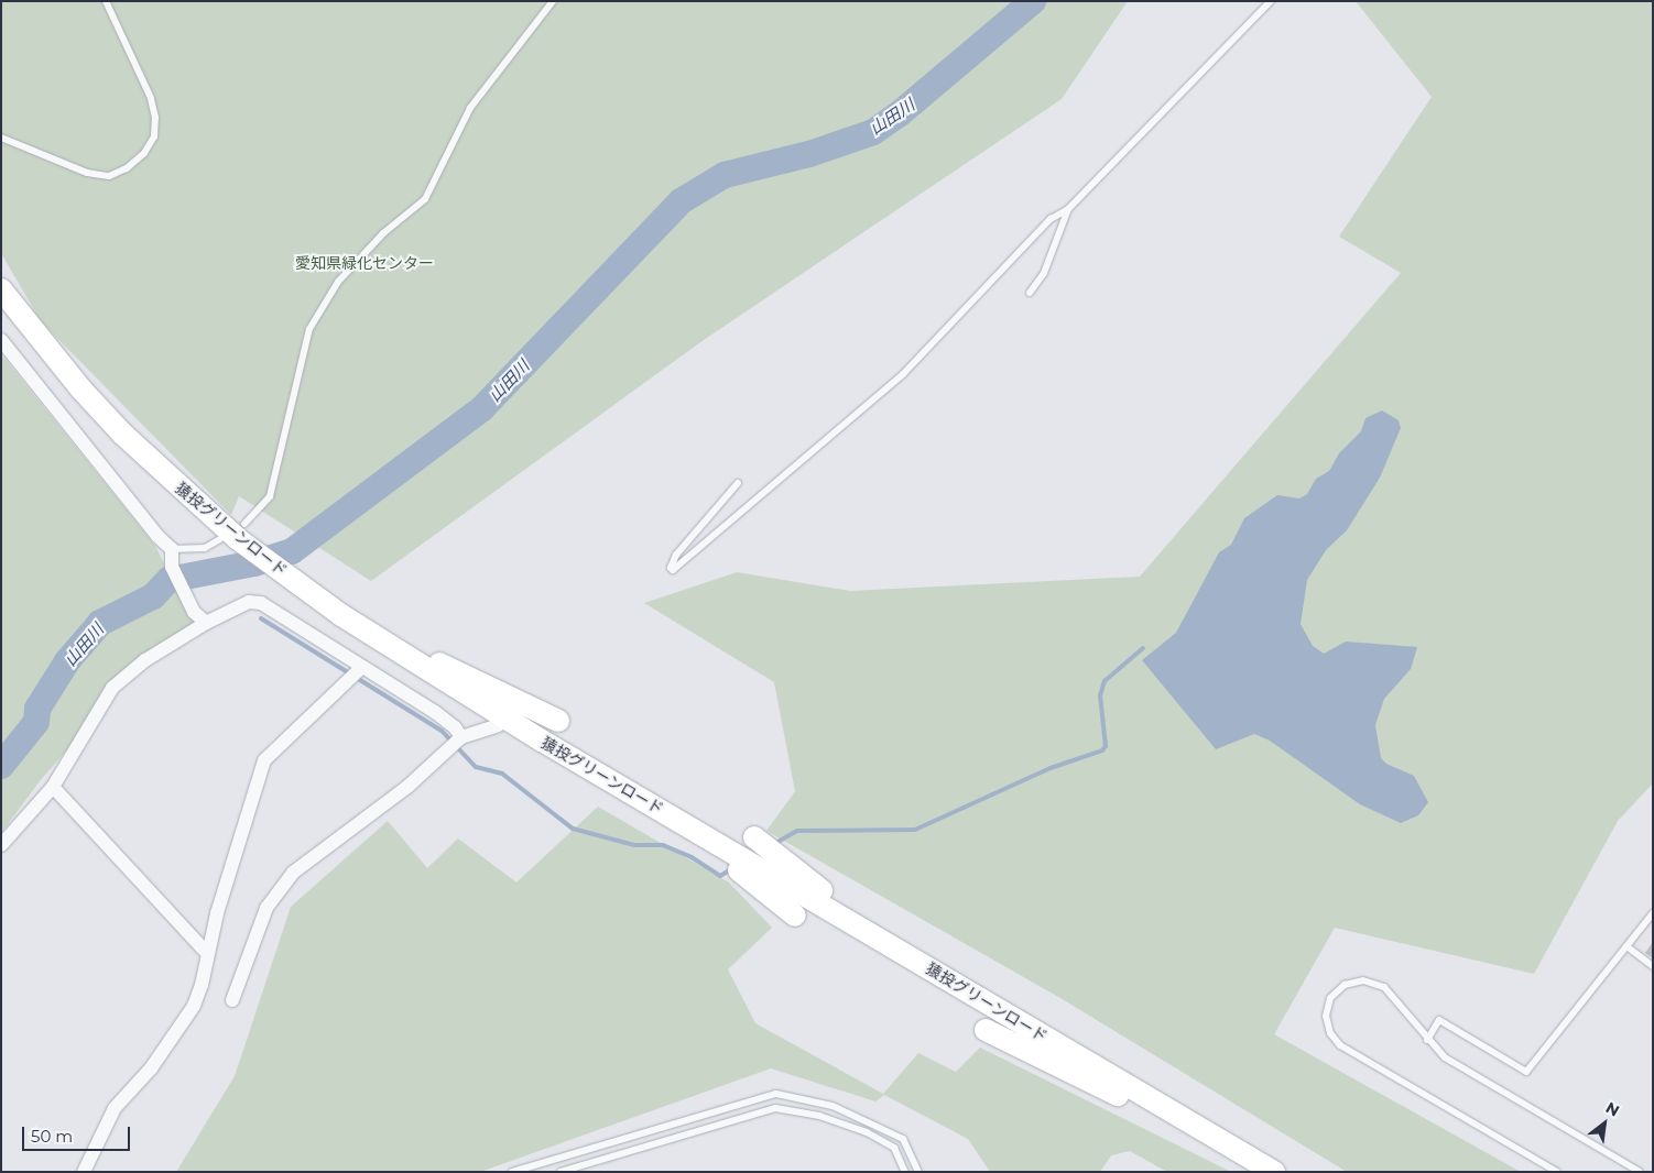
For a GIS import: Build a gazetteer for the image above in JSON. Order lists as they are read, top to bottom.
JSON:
{
  "streets": {
    "main road": ["猿投グリーンロード"]
  },
  "water": ["山田川"],
  "parks": ["愛知県緑化センター"],
  "scale_bar": "50 m",
  "north": "top right"
}
